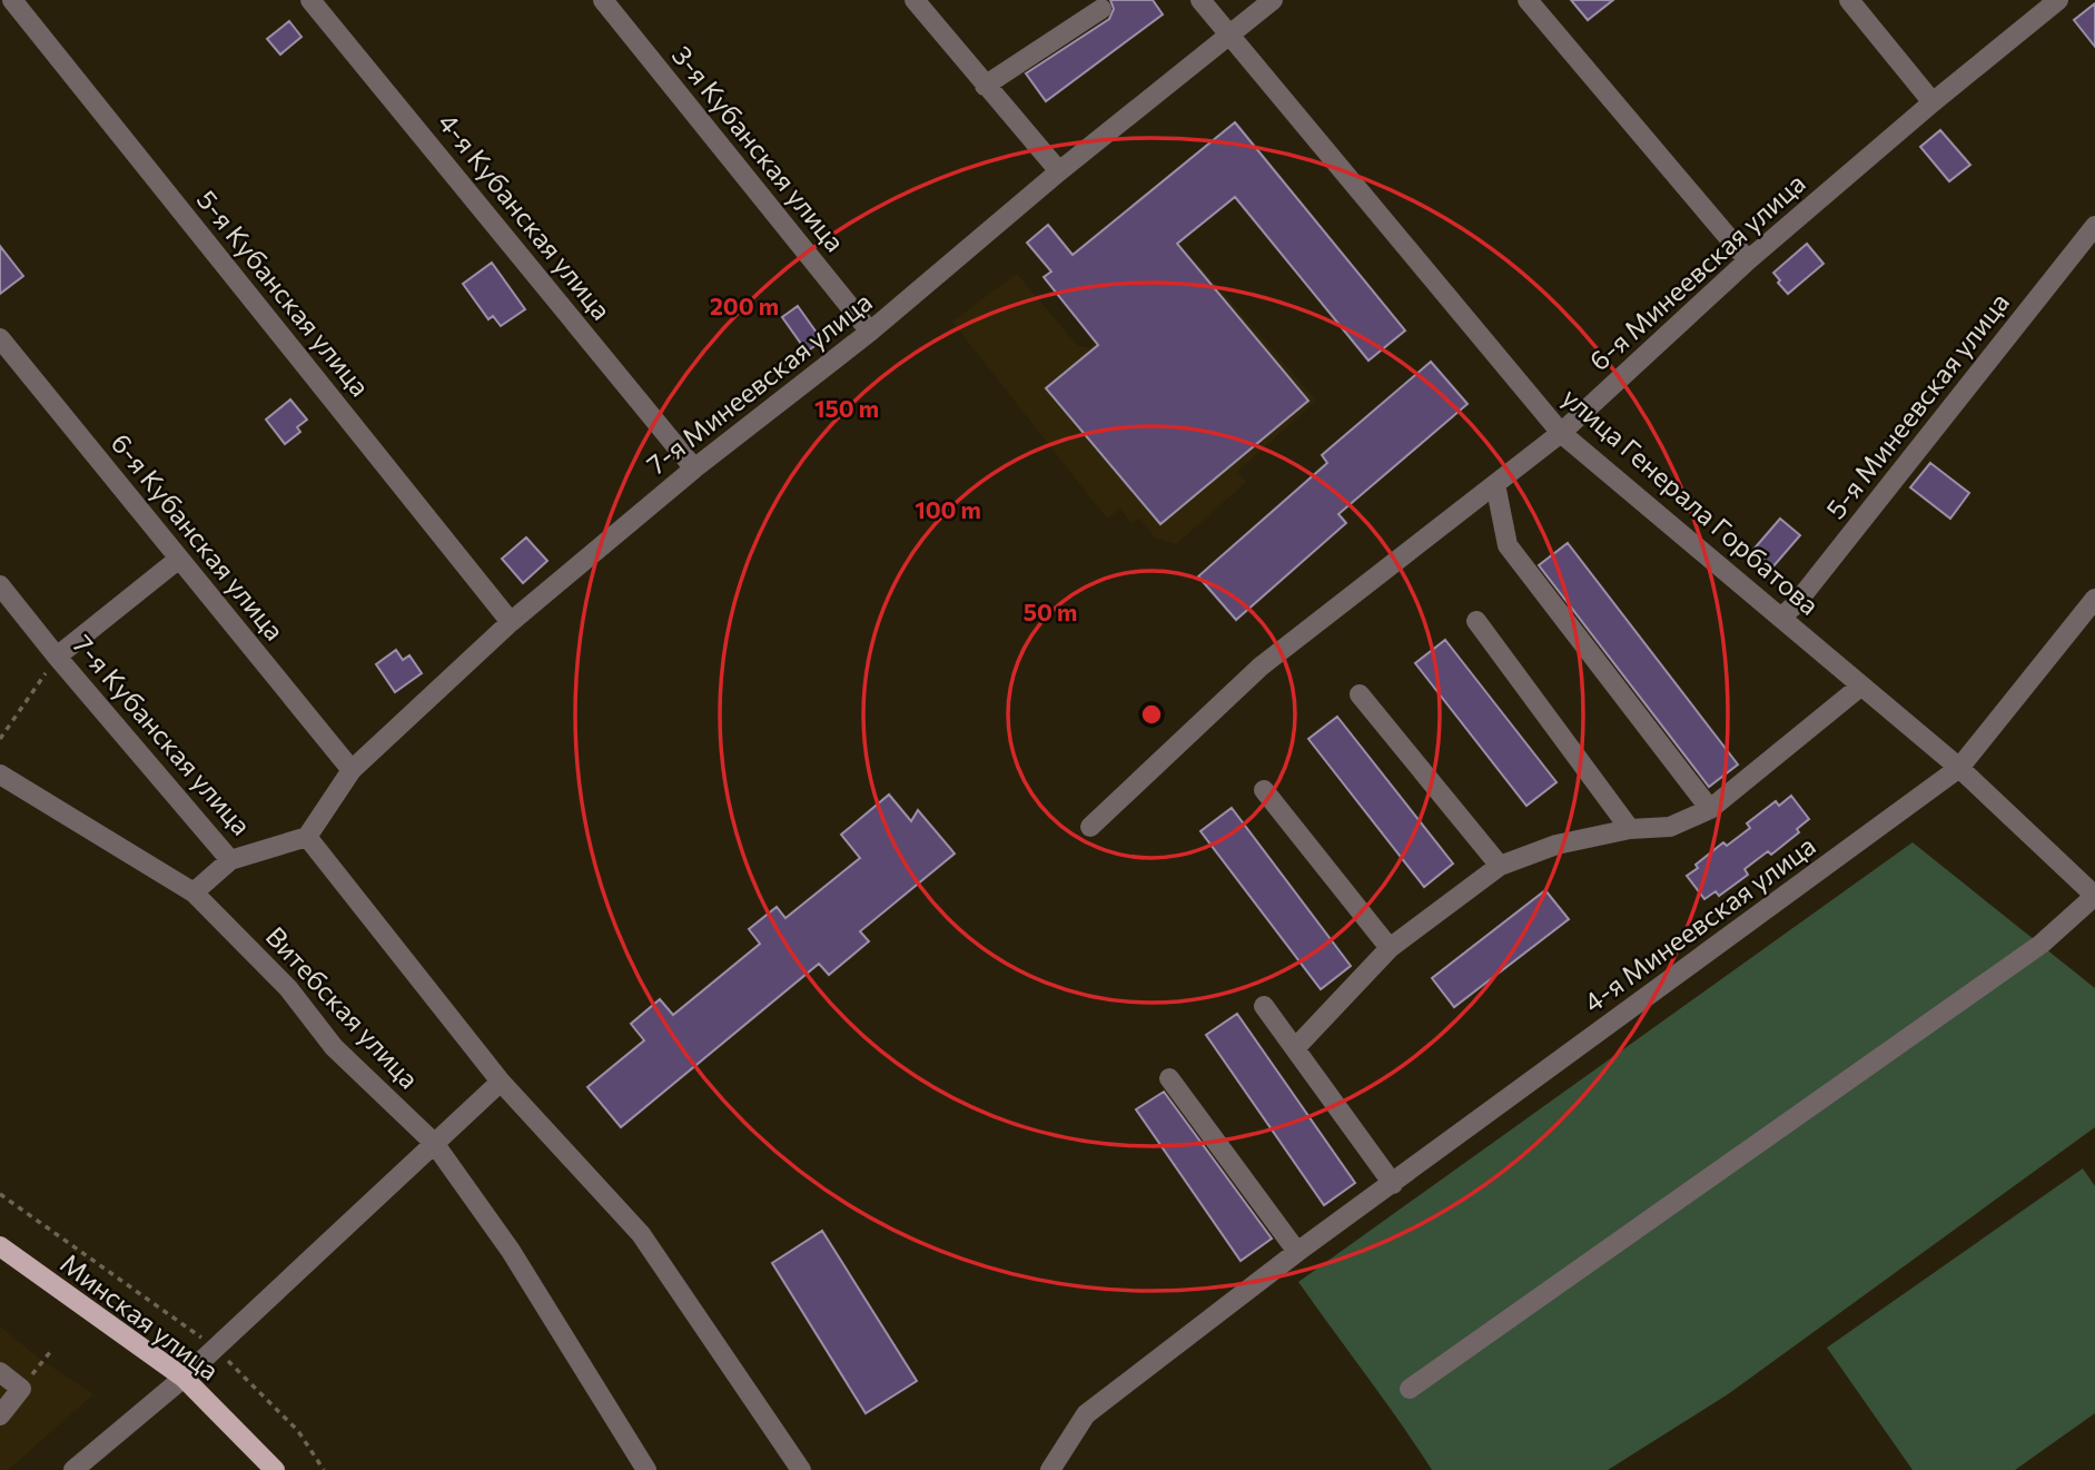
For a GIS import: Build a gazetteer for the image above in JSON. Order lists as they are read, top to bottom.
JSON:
{
  "streets": {
    "main road": ["Минская улица"],
    "street": [
      "3-я Кубанская улица",
      "4-я Кубанская улица",
      "6-я Минеевская улица",
      "5-я Кубанская улица",
      "7-я Минеевская улица",
      "5-я Минеевская улица",
      "улица Генерала Горбатова",
      "6-я Кубанская улица",
      "7-я Кубанская улица",
      "4-я Минеевская улица",
      "Витебская улица"
    ]
  },
  "crossings": [
    ["3-я Кубанская улица", "7-я Минеевская улица"],
    ["4-я Кубанская улица", "7-я Минеевская улица"],
    ["6-я Минеевская улица", "улица Генерала Горбатова"],
    ["5-я Кубанская улица", "7-я Минеевская улица"],
    ["7-я Минеевская улица", "улица Генерала Горбатова"],
    ["7-я Минеевская улица", "6-я Кубанская улица"],
    ["7-я Минеевская улица", "7-я Кубанская улица"],
    ["5-я Минеевская улица", "улица Генерала Горбатова"],
    ["улица Генерала Горбатова", "4-я Минеевская улица"]
  ],
  "rings": [
    "200 m",
    "150 m",
    "100 m",
    "50 m"
  ]
}
